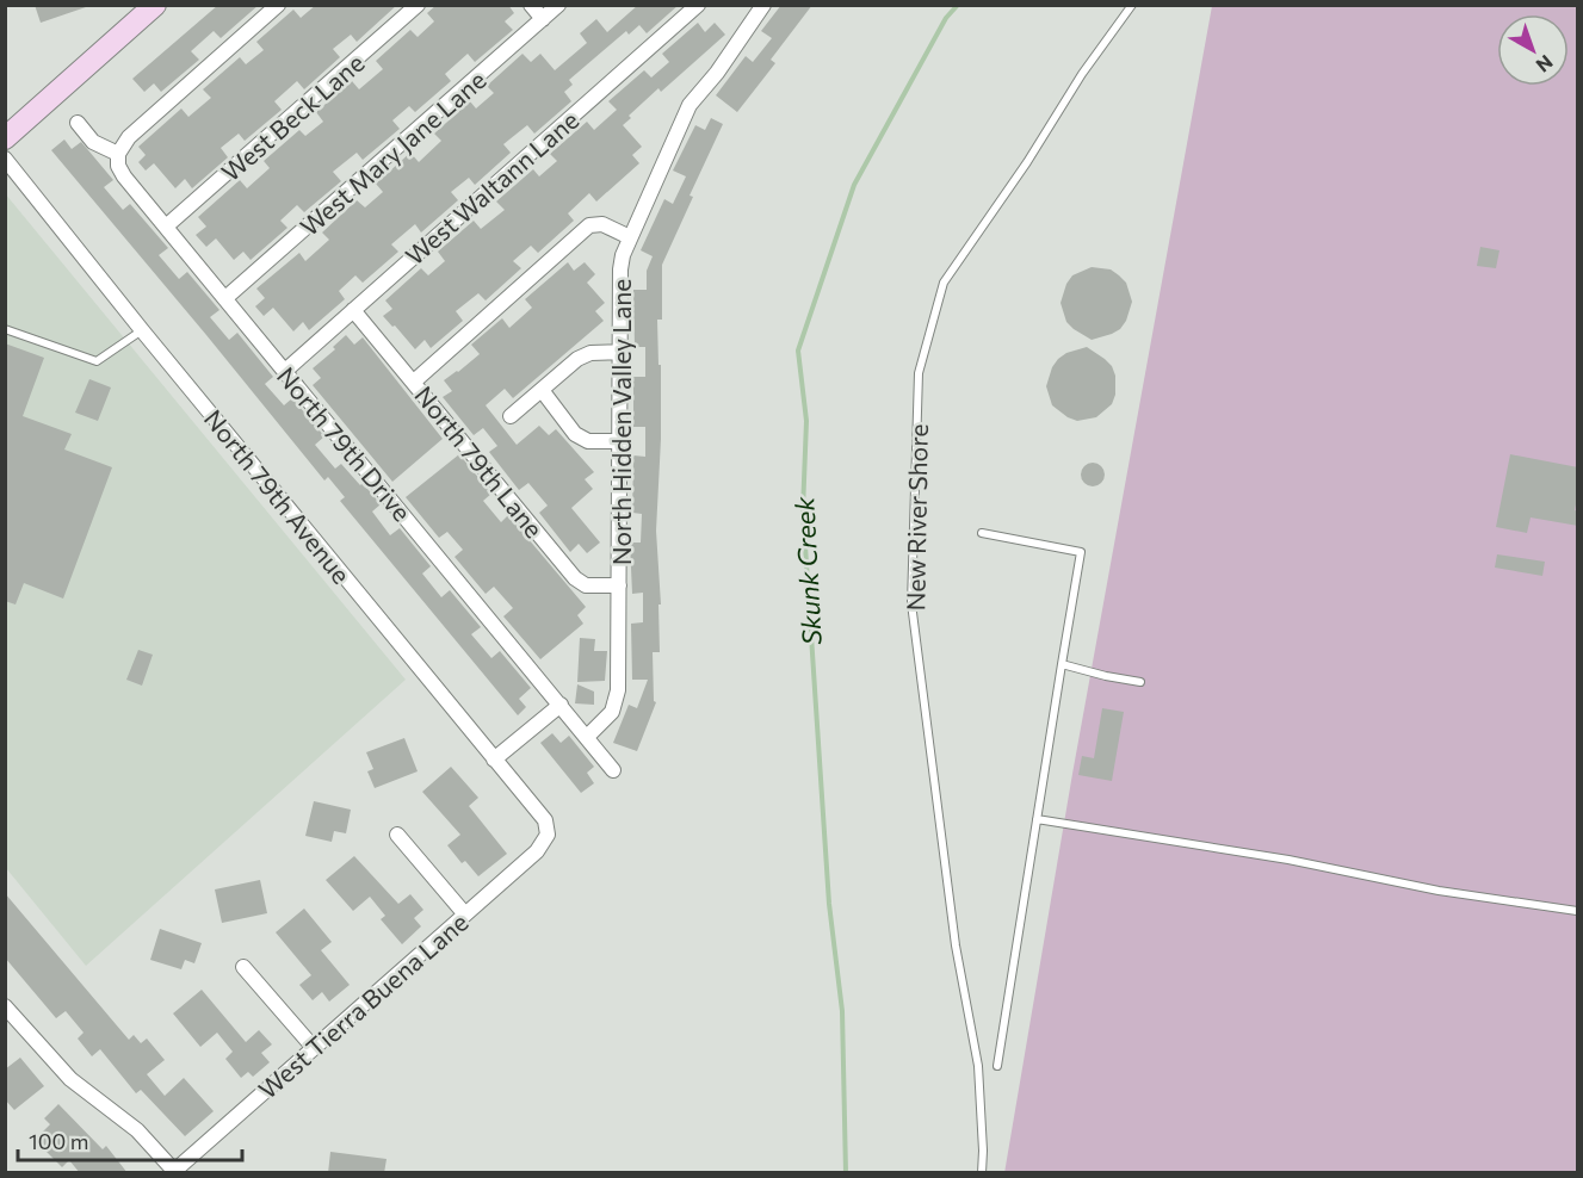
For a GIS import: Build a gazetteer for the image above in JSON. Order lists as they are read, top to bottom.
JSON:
{
  "streets": {
    "street": [
      "West Beck Lane",
      "West Mary Jane Lane",
      "West Waltann Lane",
      "North Hidden Valley Lane",
      "North 79th Drive",
      "North 79th Lane",
      "North 79th Avenue",
      "West Tierra Buena Lane"
    ],
    "lane": ["New River Shore"]
  },
  "crossings": [
    ["West Beck Lane", "North 79th Drive"],
    ["West Mary Jane Lane", "North 79th Drive"],
    ["West Waltann Lane", "North 79th Drive"],
    ["West Waltann Lane", "North 79th Lane"],
    ["North Hidden Valley Lane", "North 79th Drive"],
    ["North Hidden Valley Lane", "North 79th Lane"],
    ["North 79th Avenue", "West Tierra Buena Lane"]
  ],
  "water": ["Skunk Creek"],
  "scale_bar": "100 m",
  "north": "bottom right"
}
